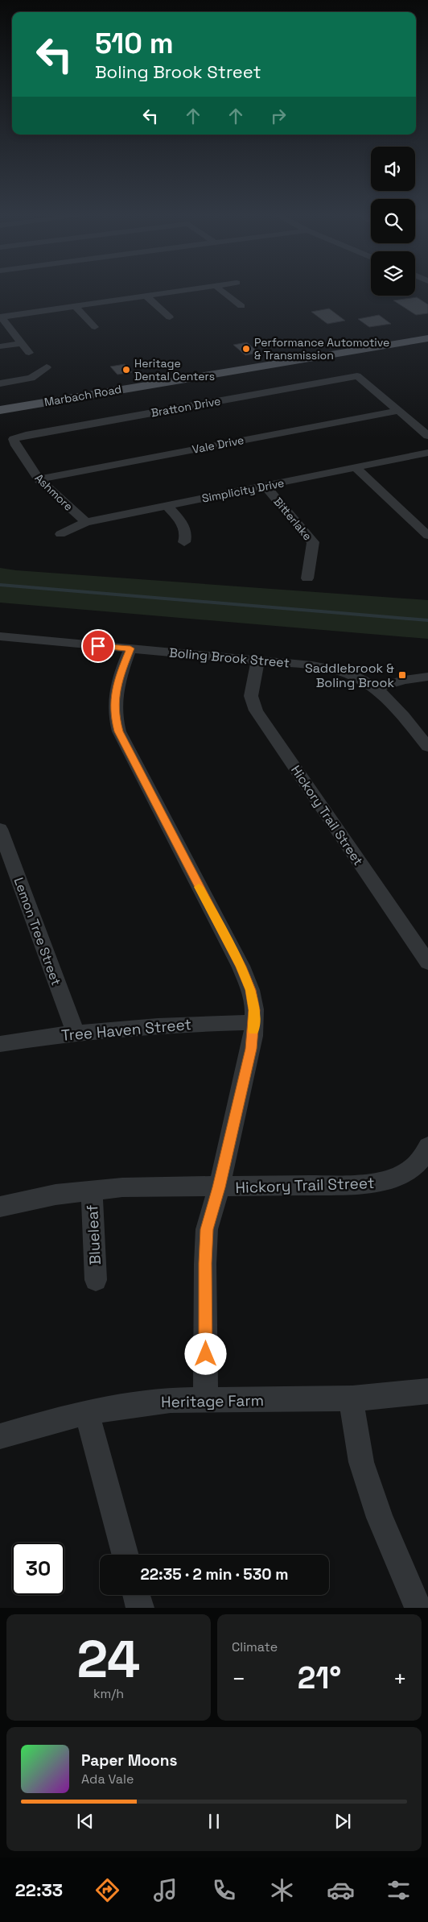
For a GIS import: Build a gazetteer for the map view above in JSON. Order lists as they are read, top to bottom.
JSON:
{
  "streets": {
    "main road": ["Marbach Road"],
    "street": [
      "Bratton Drive",
      "Vale Drive",
      "Simplicity Drive",
      "Ashmore",
      "Bitterlake",
      "Boling Brook Street",
      "Hickory Trail Street",
      "Lemon Tree Street",
      "Tree Haven Street",
      "Blueleaf",
      "Heritage Farm"
    ]
  },
  "crossings": [
    ["Bratton Drive", "Vale Drive"],
    ["Bratton Drive", "Ashmore"],
    ["Vale Drive", "Ashmore"],
    ["Simplicity Drive", "Ashmore"],
    ["Simplicity Drive", "Bitterlake"],
    ["Boling Brook Street", "Hickory Trail Street"],
    ["Hickory Trail Street", "Blueleaf"],
    ["Lemon Tree Street", "Tree Haven Street"]
  ],
  "places": {
    "other": ["Performance Automotive & Transmission", "Heritage Dental Centers"],
    "transit": ["Saddlebrook & Boling Brook"]
  },
  "page": {
    "turn": ["510 m", "Boling Brook Street"],
    "limit": "30",
    "trip": "22:35 · 2 min · 530 m",
    "tile": [
      ["24", "km/h"],
      "Climate"
    ],
    "heat": ["−", "21°", "+"],
    "song": ["Paper Moons", "Ada Vale"],
    "tabs": "22:33"
  }
}
